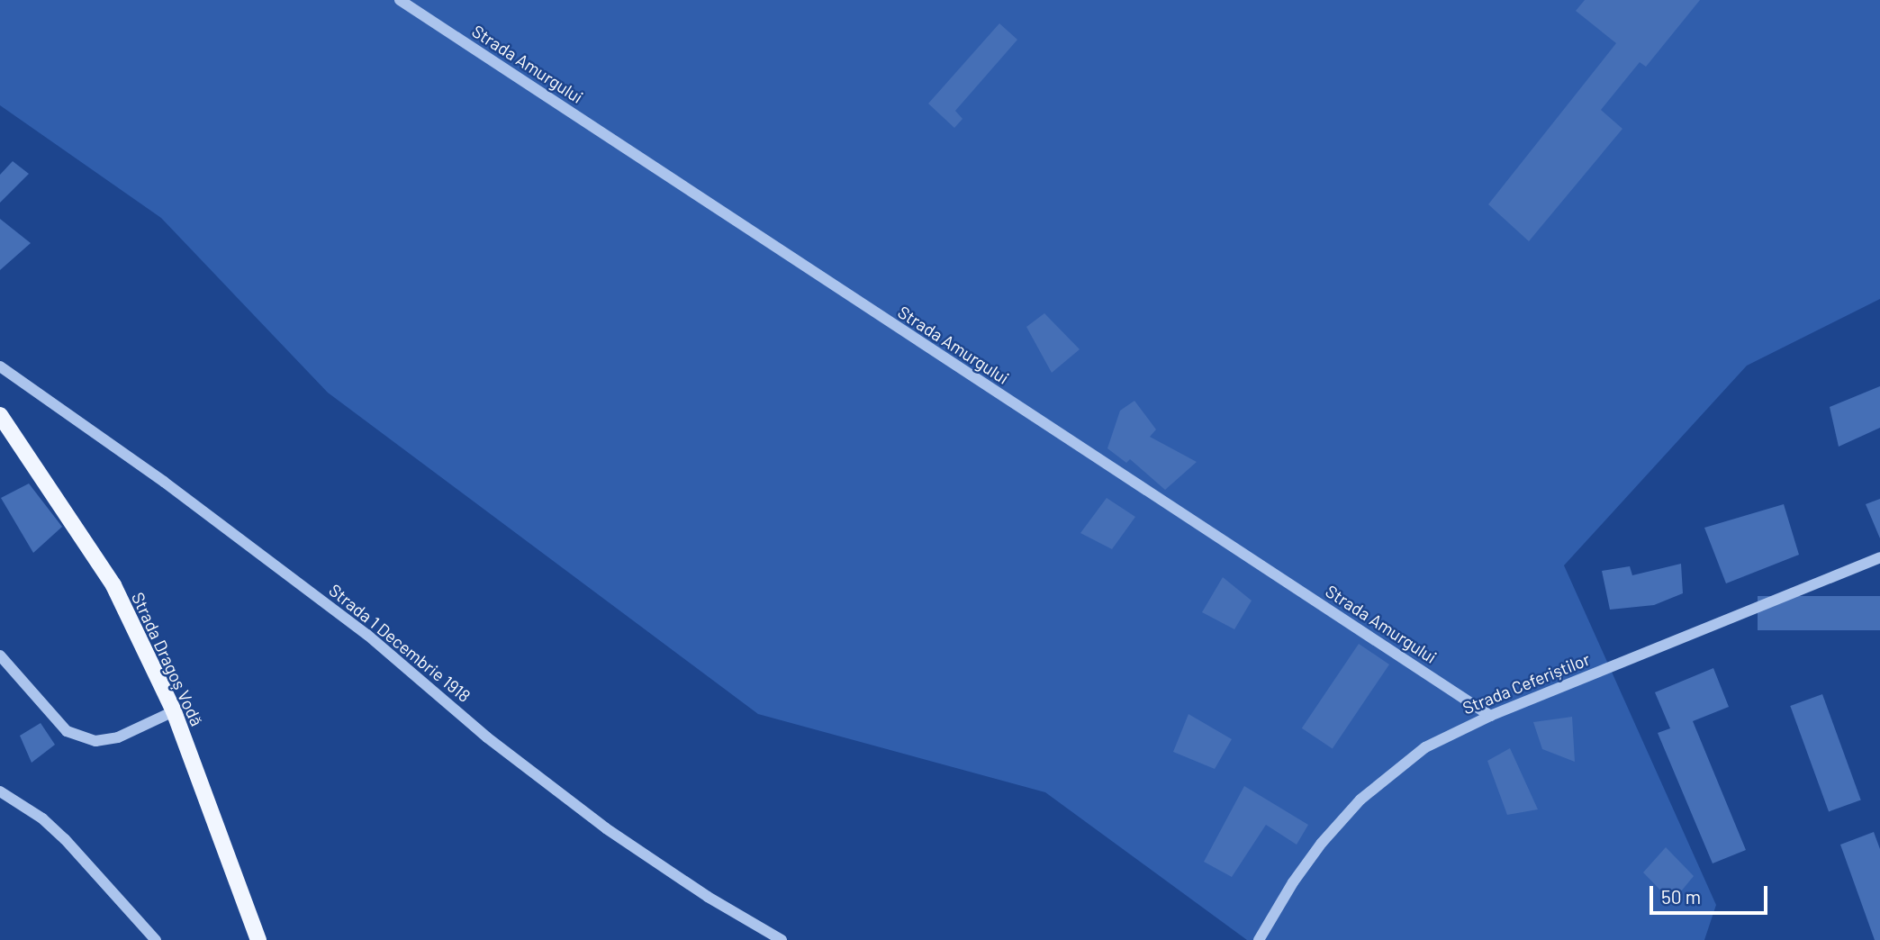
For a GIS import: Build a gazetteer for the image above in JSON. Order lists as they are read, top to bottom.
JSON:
{
  "streets": {
    "main road": ["Strada Dragoș Vodă"],
    "street": ["Strada Amurgului", "Strada 1 Decembrie 1918", "Strada Ceferiștilor"]
  },
  "crossings": [
    ["Strada Amurgului", "Strada Ceferiștilor"]
  ],
  "scale_bar": "50 m"
}
